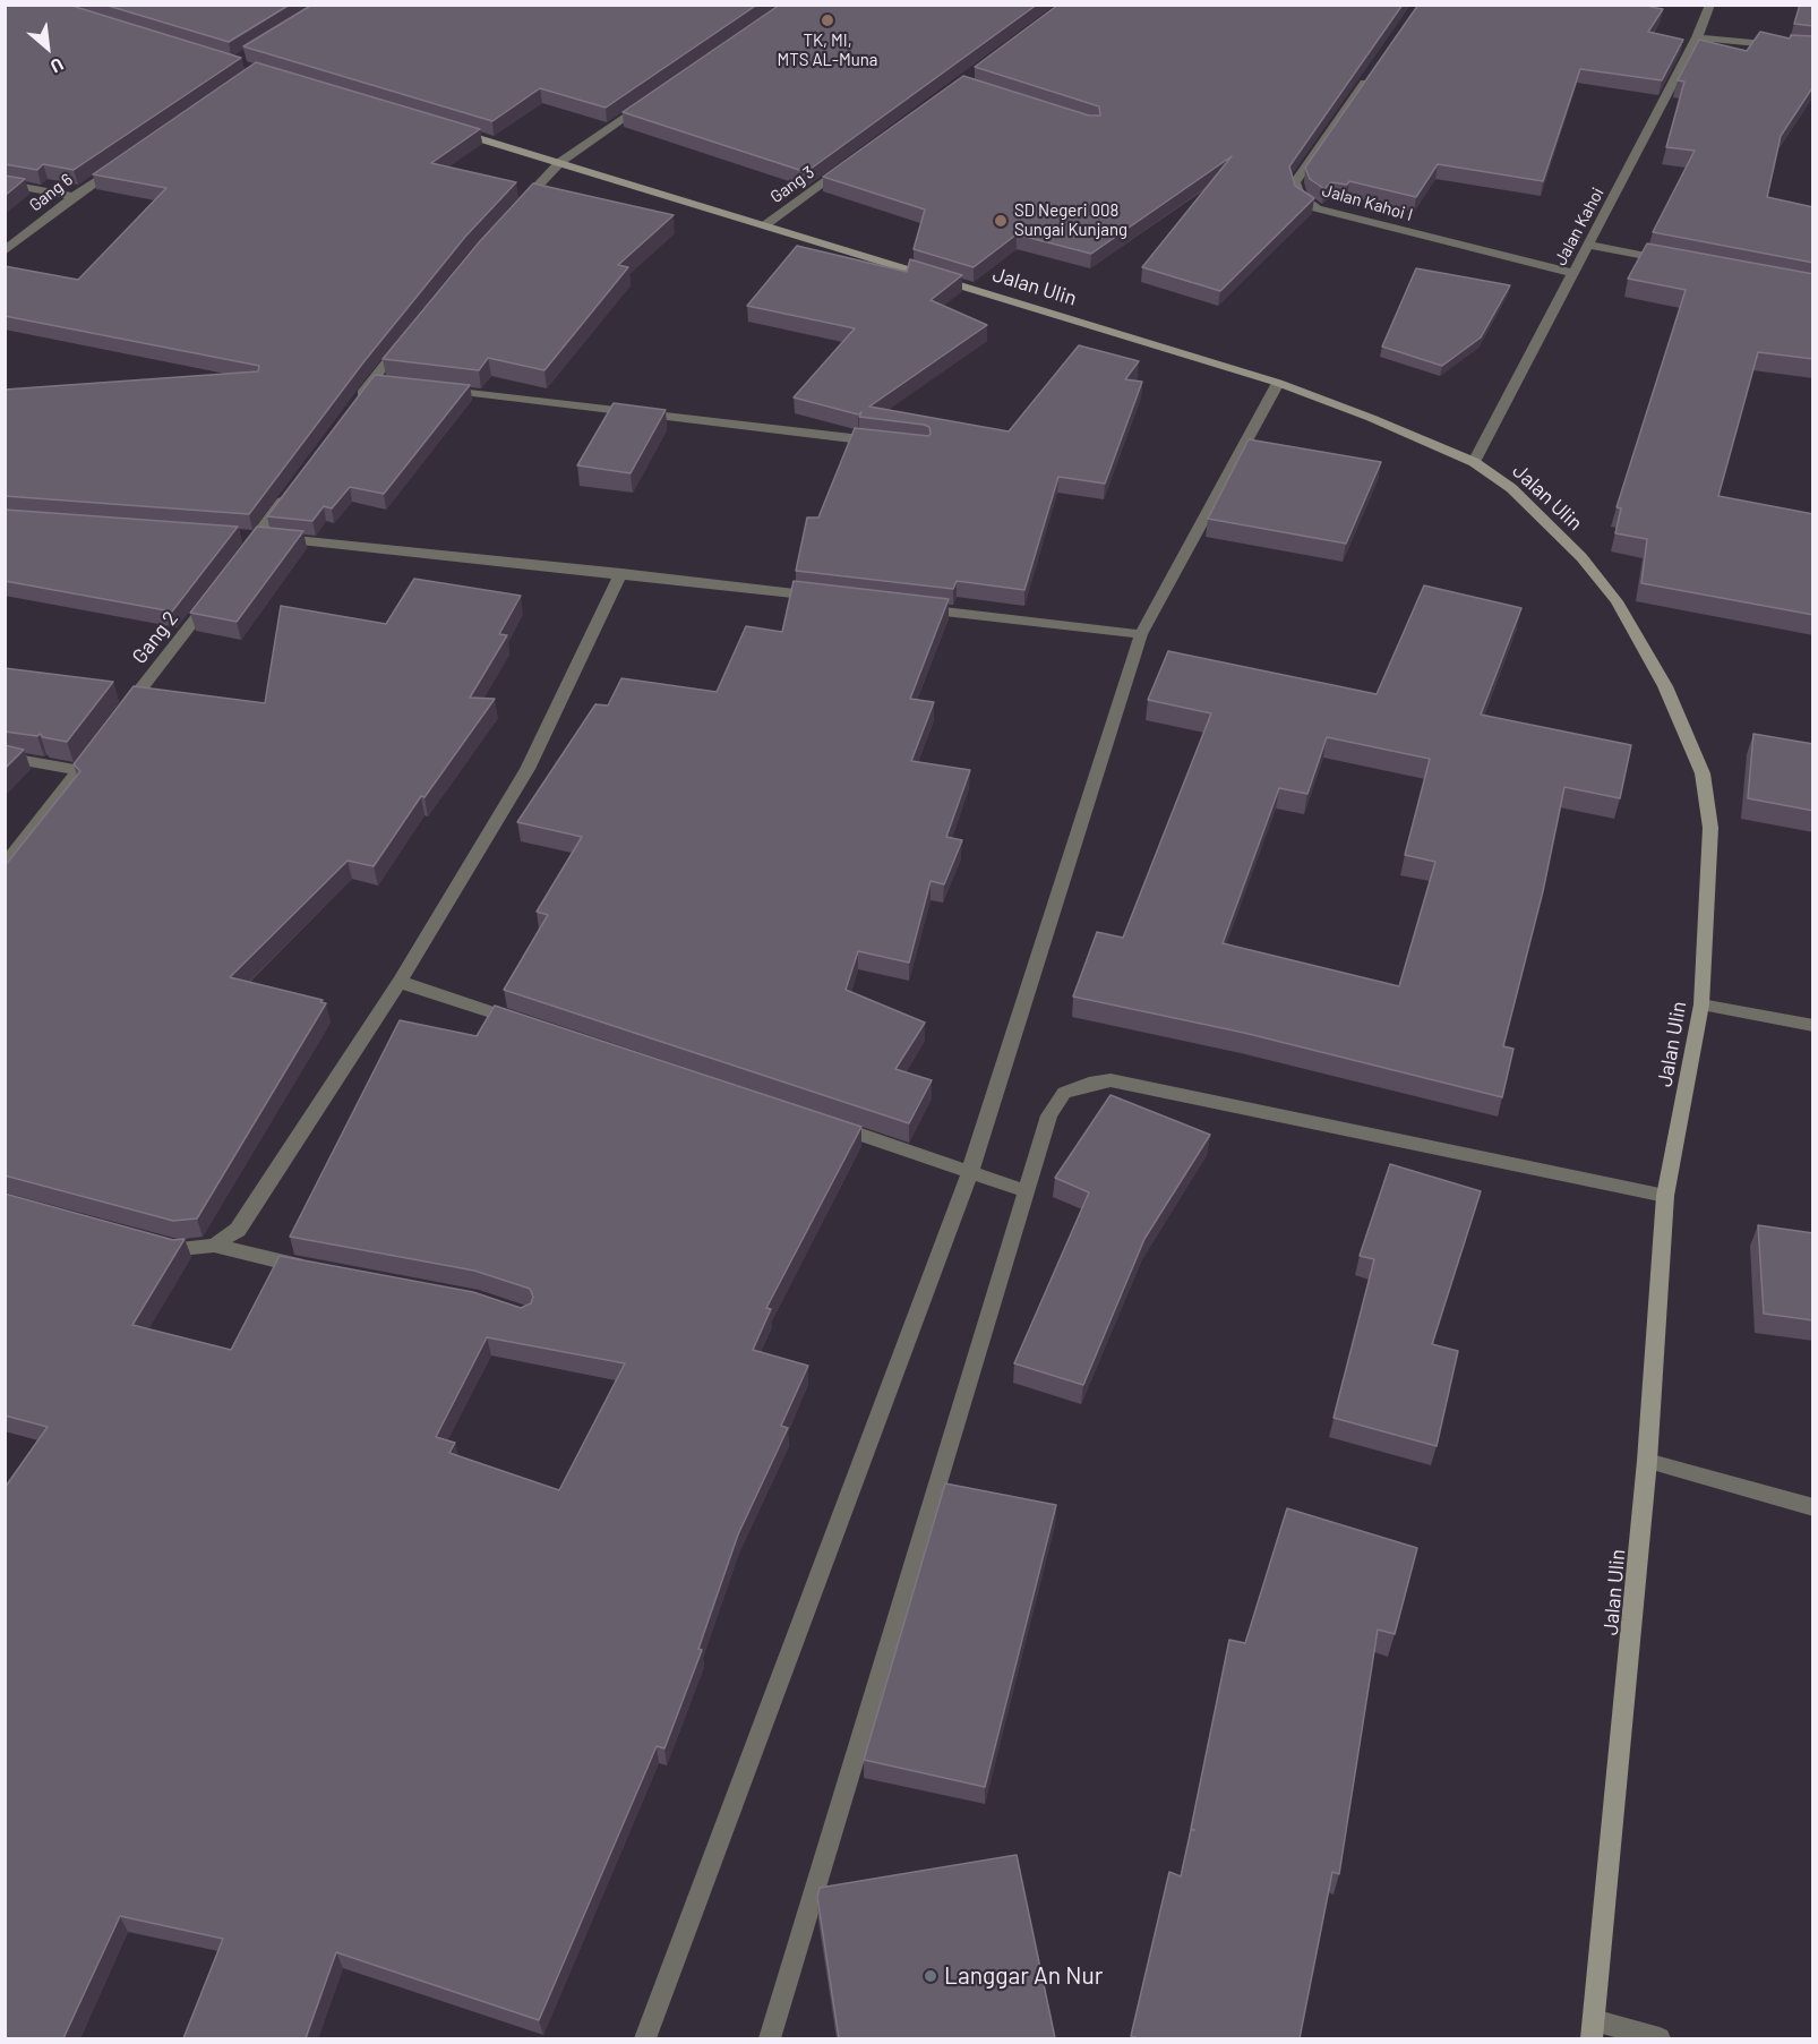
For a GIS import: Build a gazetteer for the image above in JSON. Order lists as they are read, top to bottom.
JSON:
{
  "streets": {
    "street": [
      "Gang 3",
      "Gang 6",
      "Jalan Kahoi I",
      "Jalan Kahoi",
      "Jalan Ulin",
      "Gang 2"
    ]
  },
  "crossings": [
    ["Gang 3", "Jalan Ulin"],
    ["Jalan Kahoi I", "Jalan Kahoi"],
    ["Jalan Kahoi", "Jalan Ulin"]
  ],
  "places": ["TK, MI, MTS AL-Muna", "SD Negeri 008 Sungai Kunjang", "Langgar An Nur"],
  "north": "bottom right"
}
